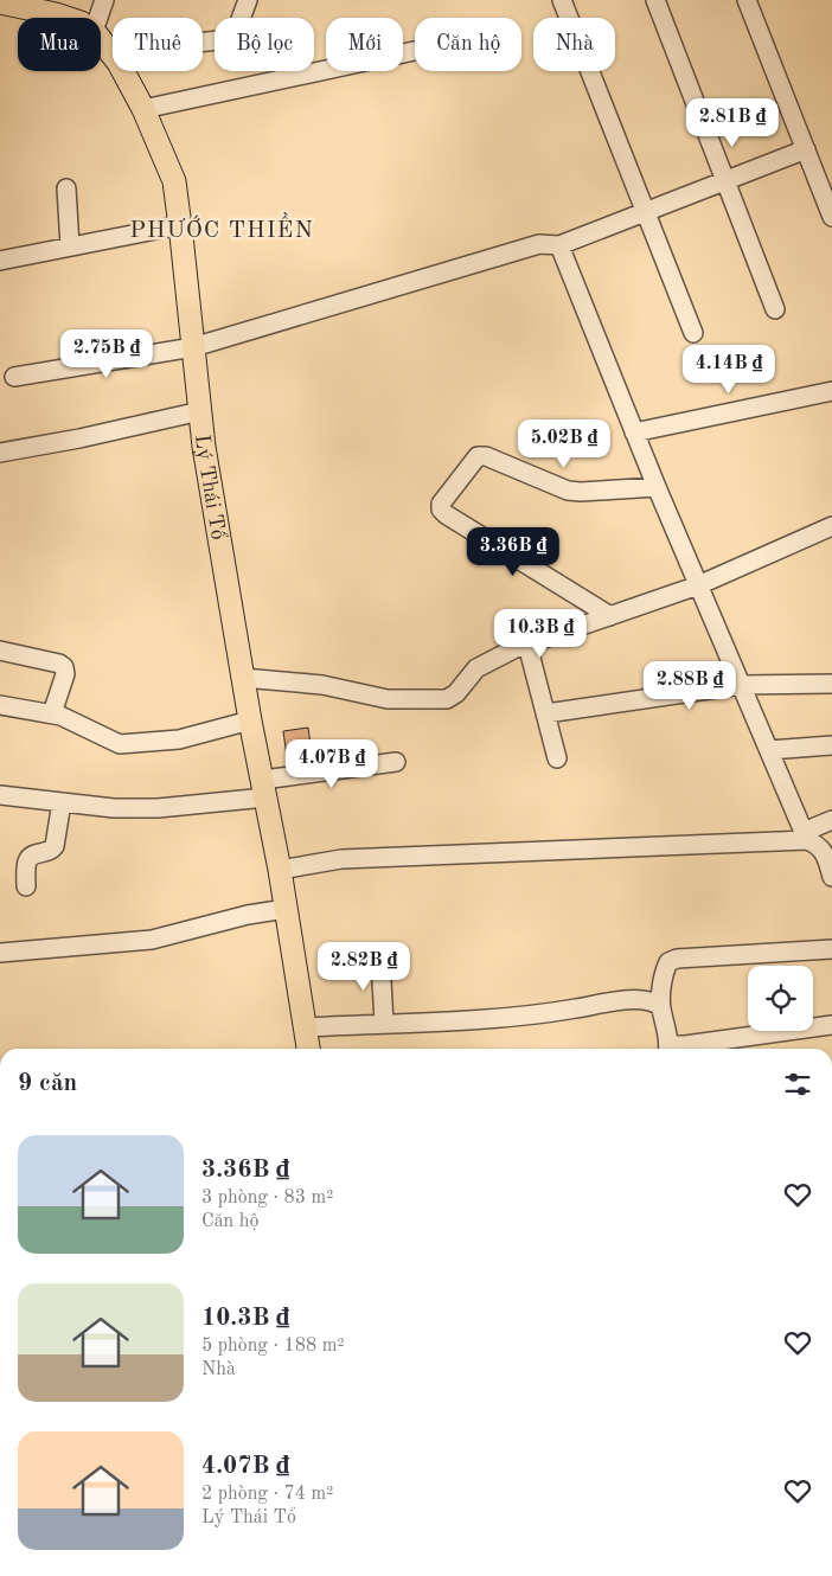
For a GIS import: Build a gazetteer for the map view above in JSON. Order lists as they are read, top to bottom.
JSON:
{
  "streets": {
    "main road": ["Lý Thái Tổ"]
  },
  "districts": ["PHƯỚC THIỀN"],
  "page": {
    "chip": [
      "Mua",
      "Thuê",
      "Bộ lọc",
      "Mới",
      "Căn hộ",
      "Nhà"
    ],
    "price": [
      "2.81B ₫",
      "2.75B ₫",
      "4.14B ₫",
      "5.02B ₫",
      "3.36B ₫",
      "10.3B ₫",
      "2.88B ₫",
      "4.07B ₫",
      "2.82B ₫"
    ],
    "heading": "9 căn",
    "list": [
      {
        "name": "3.36B ₫",
        "note": "3 phòng · 83 m² · Căn hộ"
      },
      {
        "name": "10.3B ₫",
        "note": "5 phòng · 188 m² · Nhà"
      },
      {
        "name": "4.07B ₫",
        "note": "2 phòng · 74 m² · Lý Thái Tổ"
      }
    ]
  }
}
